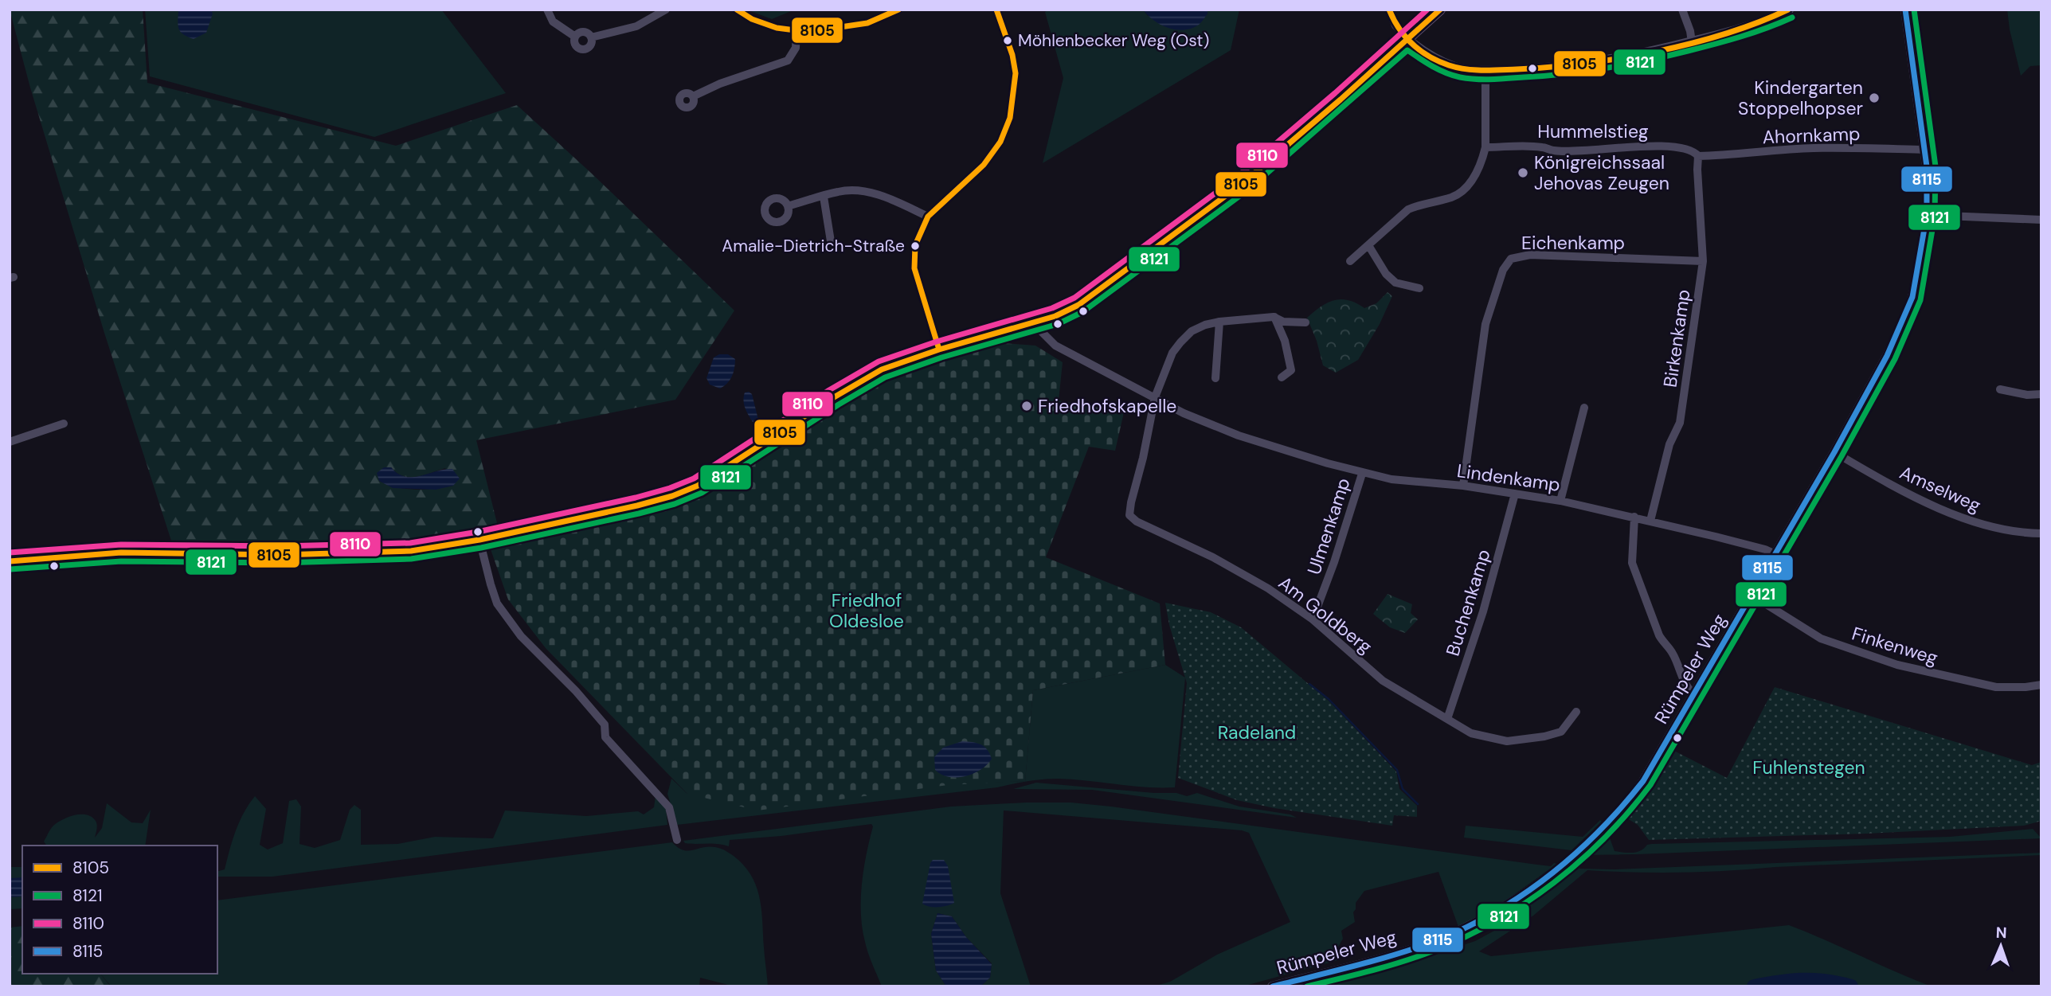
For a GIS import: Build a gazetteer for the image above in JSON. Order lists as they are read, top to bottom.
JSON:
{
  "streets": {
    "street": [
      "Hummelstieg",
      "Ahornkamp",
      "Eichenkamp",
      "Birkenkamp",
      "Lindenkamp",
      "Amselweg",
      "Ulmenkamp",
      "Buchenkamp",
      "Am Goldberg",
      "Finkenweg",
      "Rümpeler Weg"
    ]
  },
  "crossings": [
    ["Hummelstieg", "Ahornkamp"],
    ["Hummelstieg", "Birkenkamp"],
    ["Ahornkamp", "Birkenkamp"],
    ["Ahornkamp", "Rümpeler Weg"],
    ["Eichenkamp", "Birkenkamp"],
    ["Eichenkamp", "Lindenkamp"],
    ["Birkenkamp", "Lindenkamp"],
    ["Lindenkamp", "Ulmenkamp"],
    ["Lindenkamp", "Buchenkamp"],
    ["Lindenkamp", "Am Goldberg"],
    ["Lindenkamp", "Rümpeler Weg"],
    ["Amselweg", "Rümpeler Weg"],
    ["Ulmenkamp", "Am Goldberg"],
    ["Buchenkamp", "Am Goldberg"],
    ["Finkenweg", "Rümpeler Weg"]
  ],
  "parks": ["Friedhof Oldesloe", "Radeland", "Fuhlenstegen"],
  "places": [
    "Möhlenbecker Weg (Ost)",
    "Kindergarten Stoppelhopser",
    "Königreichssaal Jehovas Zeugen",
    "Amalie-Dietrich-Straße",
    "Friedhofskapelle"
  ],
  "lines": [
    "transit line 8105",
    "transit line 8121",
    "transit line 8110",
    "transit line 8115"
  ],
  "legend": [
    "8105",
    "8121",
    "8110",
    "8115"
  ],
  "north": "top"
}
